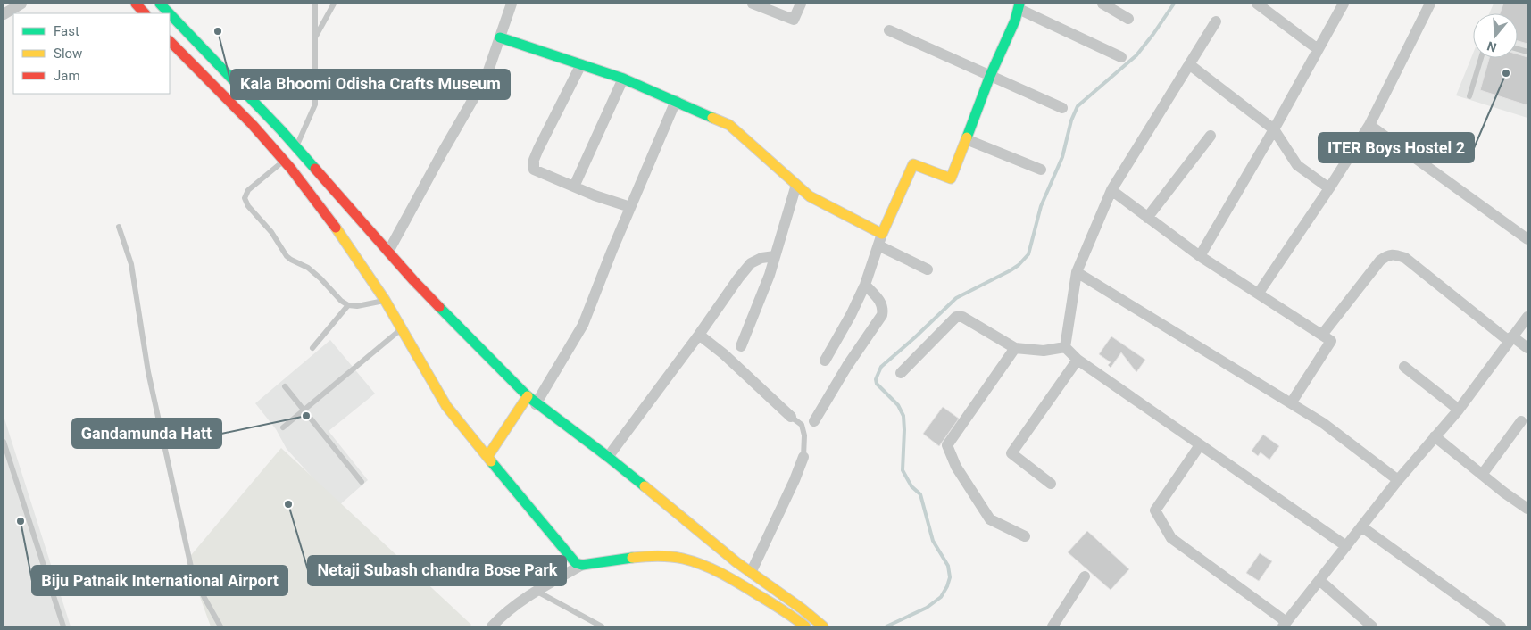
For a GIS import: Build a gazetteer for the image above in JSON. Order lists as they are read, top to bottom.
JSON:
{
  "places": [
    "Kala Bhoomi Odisha Crafts Museum",
    "ITER Boys Hostel 2",
    "Gandamunda Hatt",
    "Netaji Subash chandra Bose Park",
    "Biju Patnaik International Airport"
  ],
  "legend": ["Fast", "Slow", "Jam"],
  "north": "bottom"
}
